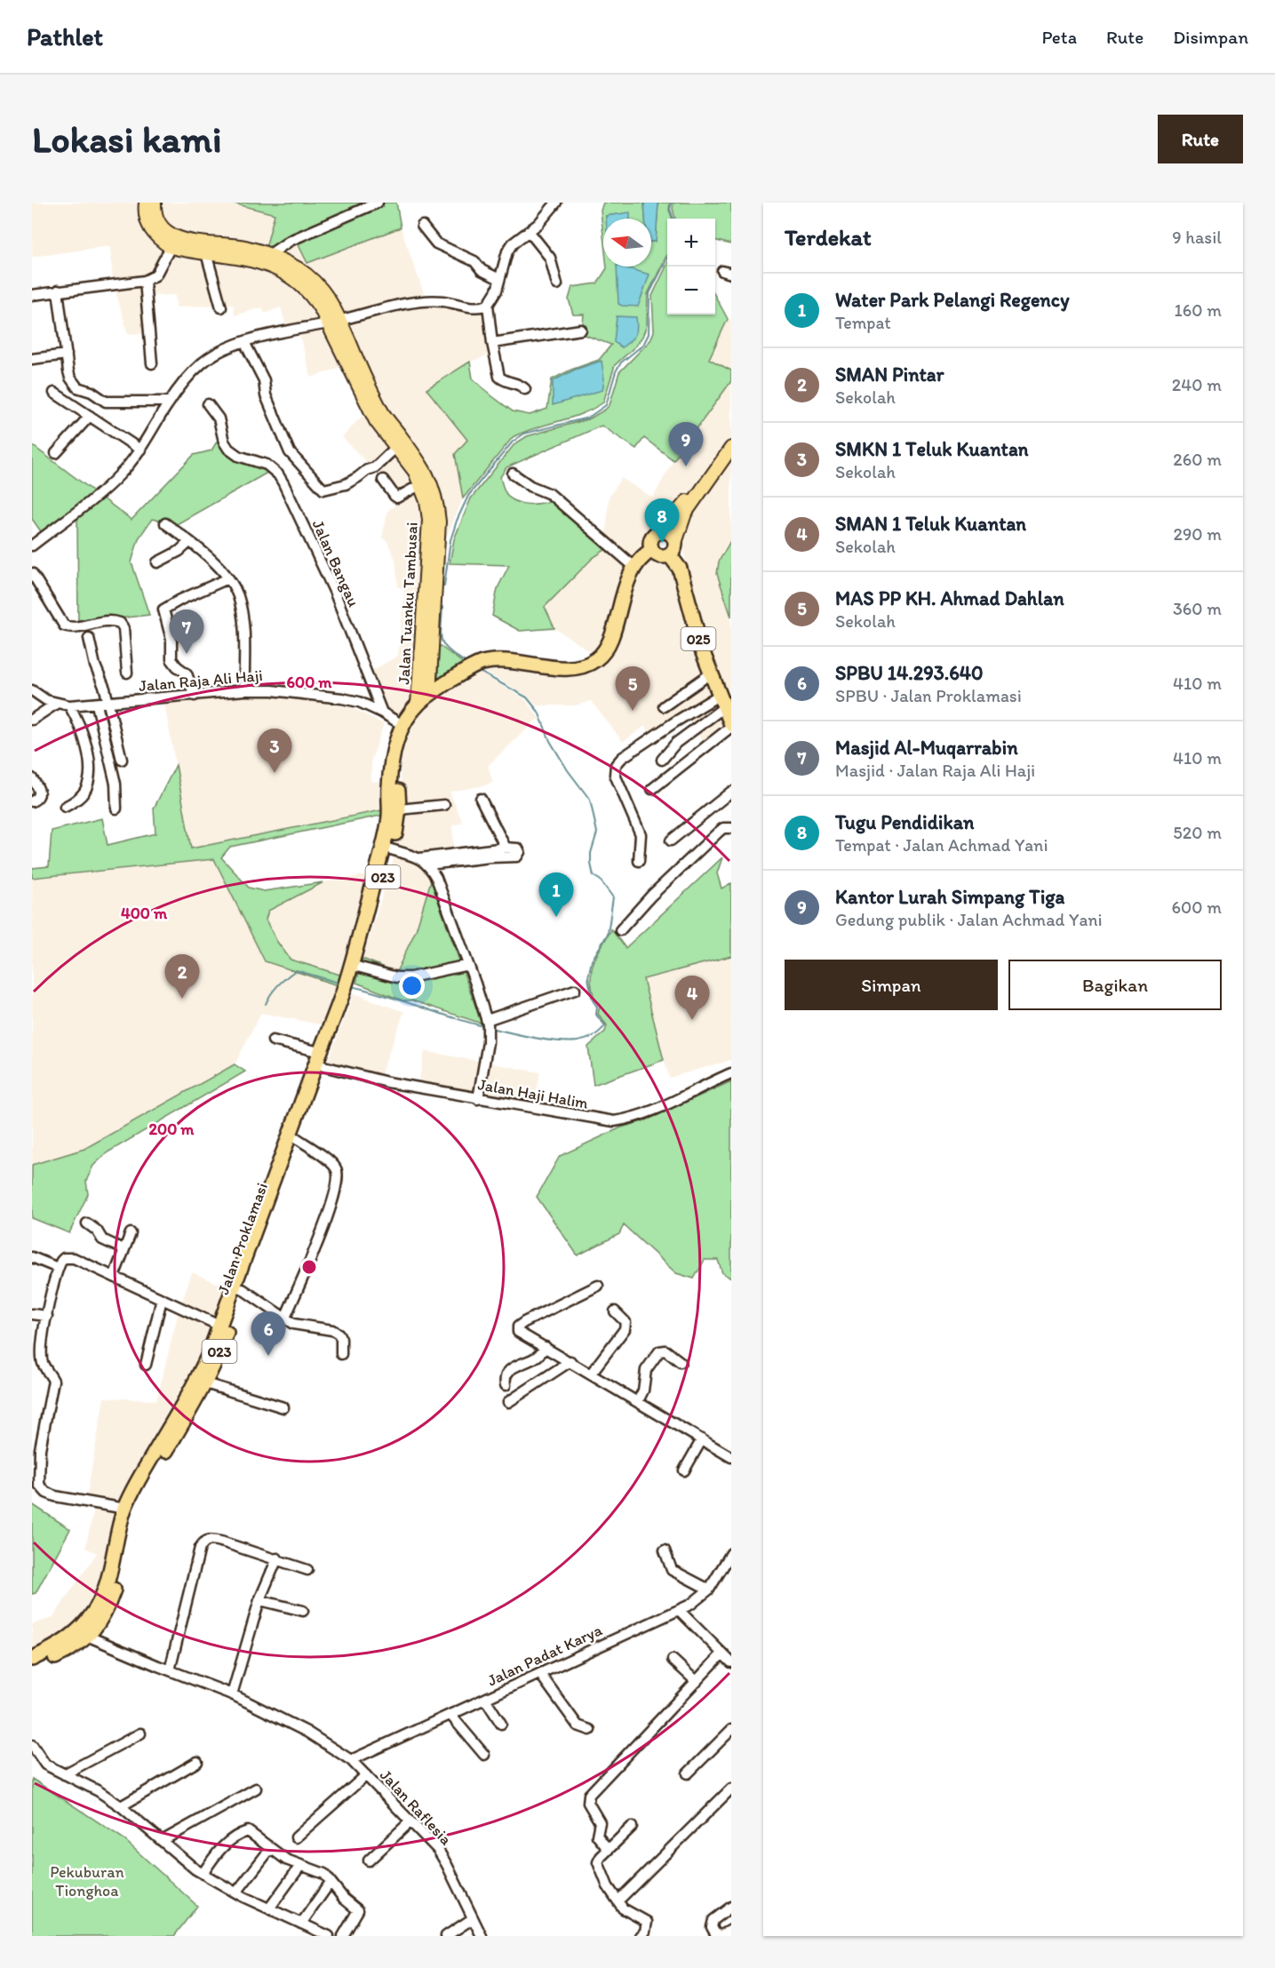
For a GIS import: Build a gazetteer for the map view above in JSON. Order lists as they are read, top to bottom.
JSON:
{
  "streets": {
    "highway": ["025", "023", "Jalan Proklamasi"],
    "main road": ["Jalan Tuanku Tambusai"],
    "street": [
      "Jalan Bangau",
      "Jalan Raja Ali Haji",
      "Jalan Haji Halim",
      "Jalan Padat Karya",
      "Jalan Raflesia"
    ]
  },
  "crossings": [
    ["Jalan Bangau", "Jalan Raja Ali Haji"],
    ["Jalan Tuanku Tambusai", "023"],
    ["Jalan Tuanku Tambusai", "Jalan Proklamasi"],
    ["025", "023"],
    ["Jalan Raja Ali Haji", "Jalan Proklamasi"],
    ["023", "Jalan Proklamasi"],
    ["Jalan Haji Halim", "Jalan Proklamasi"],
    ["Jalan Proklamasi", "Jalan Raflesia"],
    ["Jalan Padat Karya", "Jalan Raflesia"]
  ],
  "parks": ["Pekuburan Tionghoa"],
  "north": "left",
  "page": {
    "header": "Pathlet",
    "nav": ["Peta", "Rute", "Disimpan"],
    "buttons": [
      "Rute",
      ["Simpan", "Bagikan"]
    ],
    "title": "Lokasi kami",
    "heading": ["Terdekat", "9 hasil"],
    "map_buttons": ["+", "−"],
    "list": [
      {
        "mark": "1",
        "name": "Water Park Pelangi Regency",
        "note": "Tempat",
        "value": "160 m"
      },
      {
        "mark": "2",
        "name": "SMAN Pintar",
        "note": "Sekolah",
        "value": "240 m"
      },
      {
        "mark": "3",
        "name": "SMKN 1 Teluk Kuantan",
        "note": "Sekolah",
        "value": "260 m"
      },
      {
        "mark": "4",
        "name": "SMAN 1 Teluk Kuantan",
        "note": "Sekolah",
        "value": "290 m"
      },
      {
        "mark": "5",
        "name": "MAS PP KH. Ahmad Dahlan",
        "note": "Sekolah",
        "value": "360 m"
      },
      {
        "mark": "6",
        "name": "SPBU 14.293.640",
        "note": "SPBU · Jalan Proklamasi",
        "value": "410 m"
      },
      {
        "mark": "7",
        "name": "Masjid Al-Muqarrabin",
        "note": "Masjid · Jalan Raja Ali Haji",
        "value": "410 m"
      },
      {
        "mark": "8",
        "name": "Tugu Pendidikan",
        "note": "Tempat · Jalan Achmad Yani",
        "value": "520 m"
      },
      {
        "mark": "9",
        "name": "Kantor Lurah Simpang Tiga",
        "note": "Gedung publik · Jalan Achmad Yani",
        "value": "600 m"
      }
    ],
    "pins": [
      "9",
      "8",
      "7",
      "5",
      "3",
      "1",
      "2",
      "4",
      "6"
    ]
  },
  "rings": ["600 m", "400 m", "200 m"]
}
